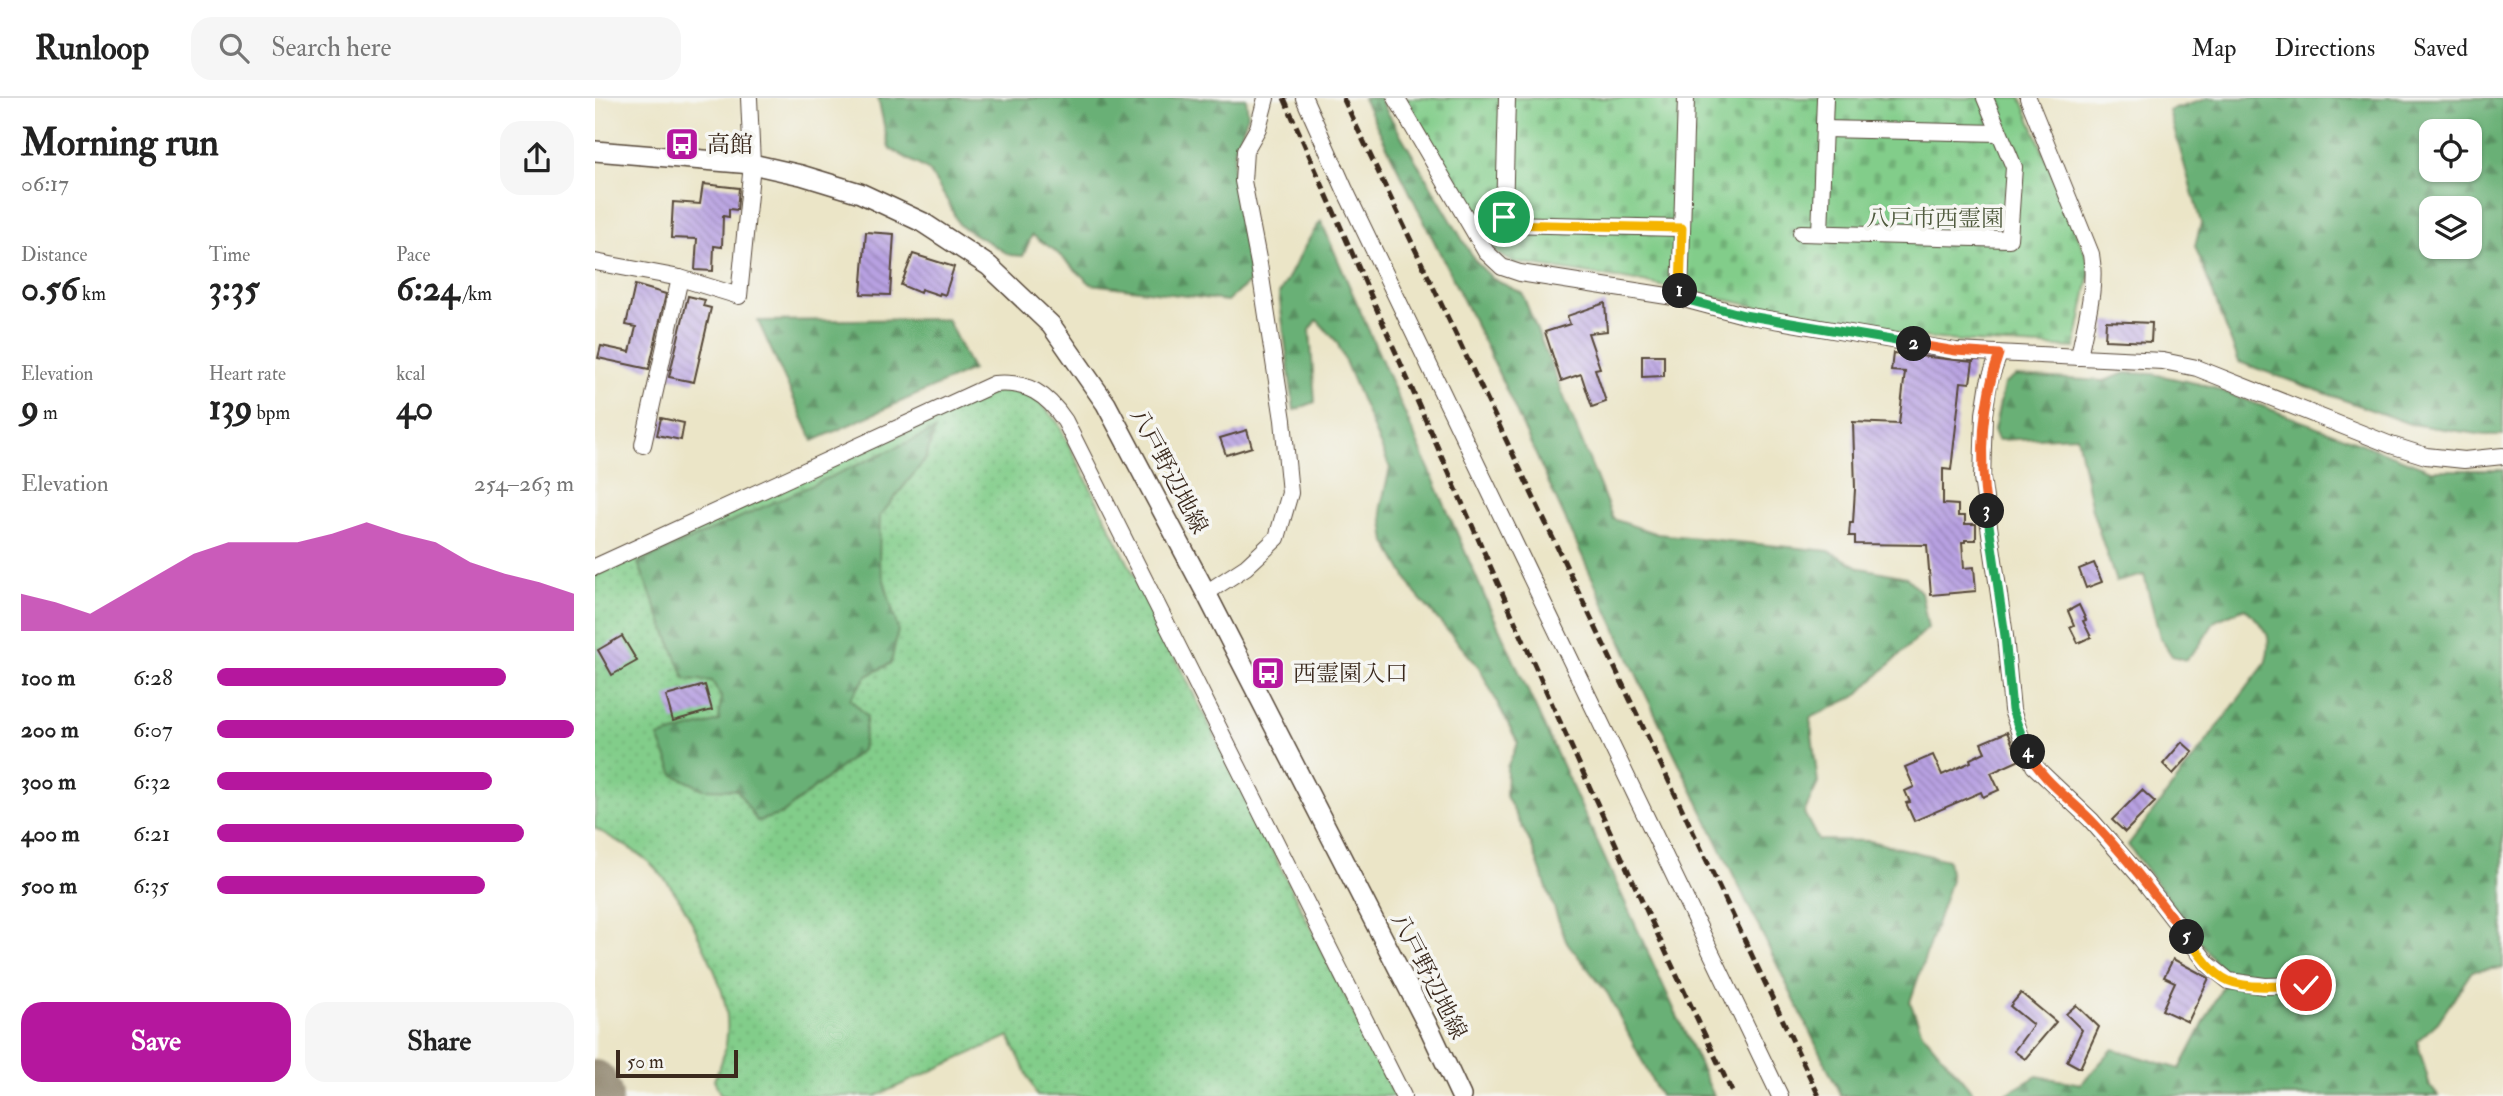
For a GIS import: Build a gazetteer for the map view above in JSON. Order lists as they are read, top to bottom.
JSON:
{
  "streets": {
    "main road": ["八戸野辺地線"]
  },
  "parks": ["八戸市西霊園"],
  "places": {
    "bus stop": ["高館", "西霊園入口"]
  },
  "scale_bar": "50 m",
  "page": {
    "header": "Runloop",
    "search": "Search here",
    "nav": ["Map", "Directions", "Saved"],
    "heading": ["Morning run", "06:17"],
    "stats": [
      ["Distance", "0.56 km"],
      ["Time", "3:35"],
      ["Pace", "6:24 /km"],
      ["Elevation", "9 m"],
      ["Heart rate", "139 bpm"],
      ["kcal", "40"]
    ],
    "pins": [
      "1",
      "2",
      "3",
      "4",
      "5"
    ],
    "chart": ["Elevation", "254–263 m"],
    "list": [
      {
        "name": "100 m",
        "note": "6:28"
      },
      {
        "name": "200 m",
        "note": "6:07"
      },
      {
        "name": "300 m",
        "note": "6:32"
      },
      {
        "name": "400 m",
        "note": "6:21"
      },
      {
        "name": "500 m",
        "note": "6:35"
      }
    ],
    "buttons": ["Save", "Share"],
    "scale": "50 m"
  }
}
